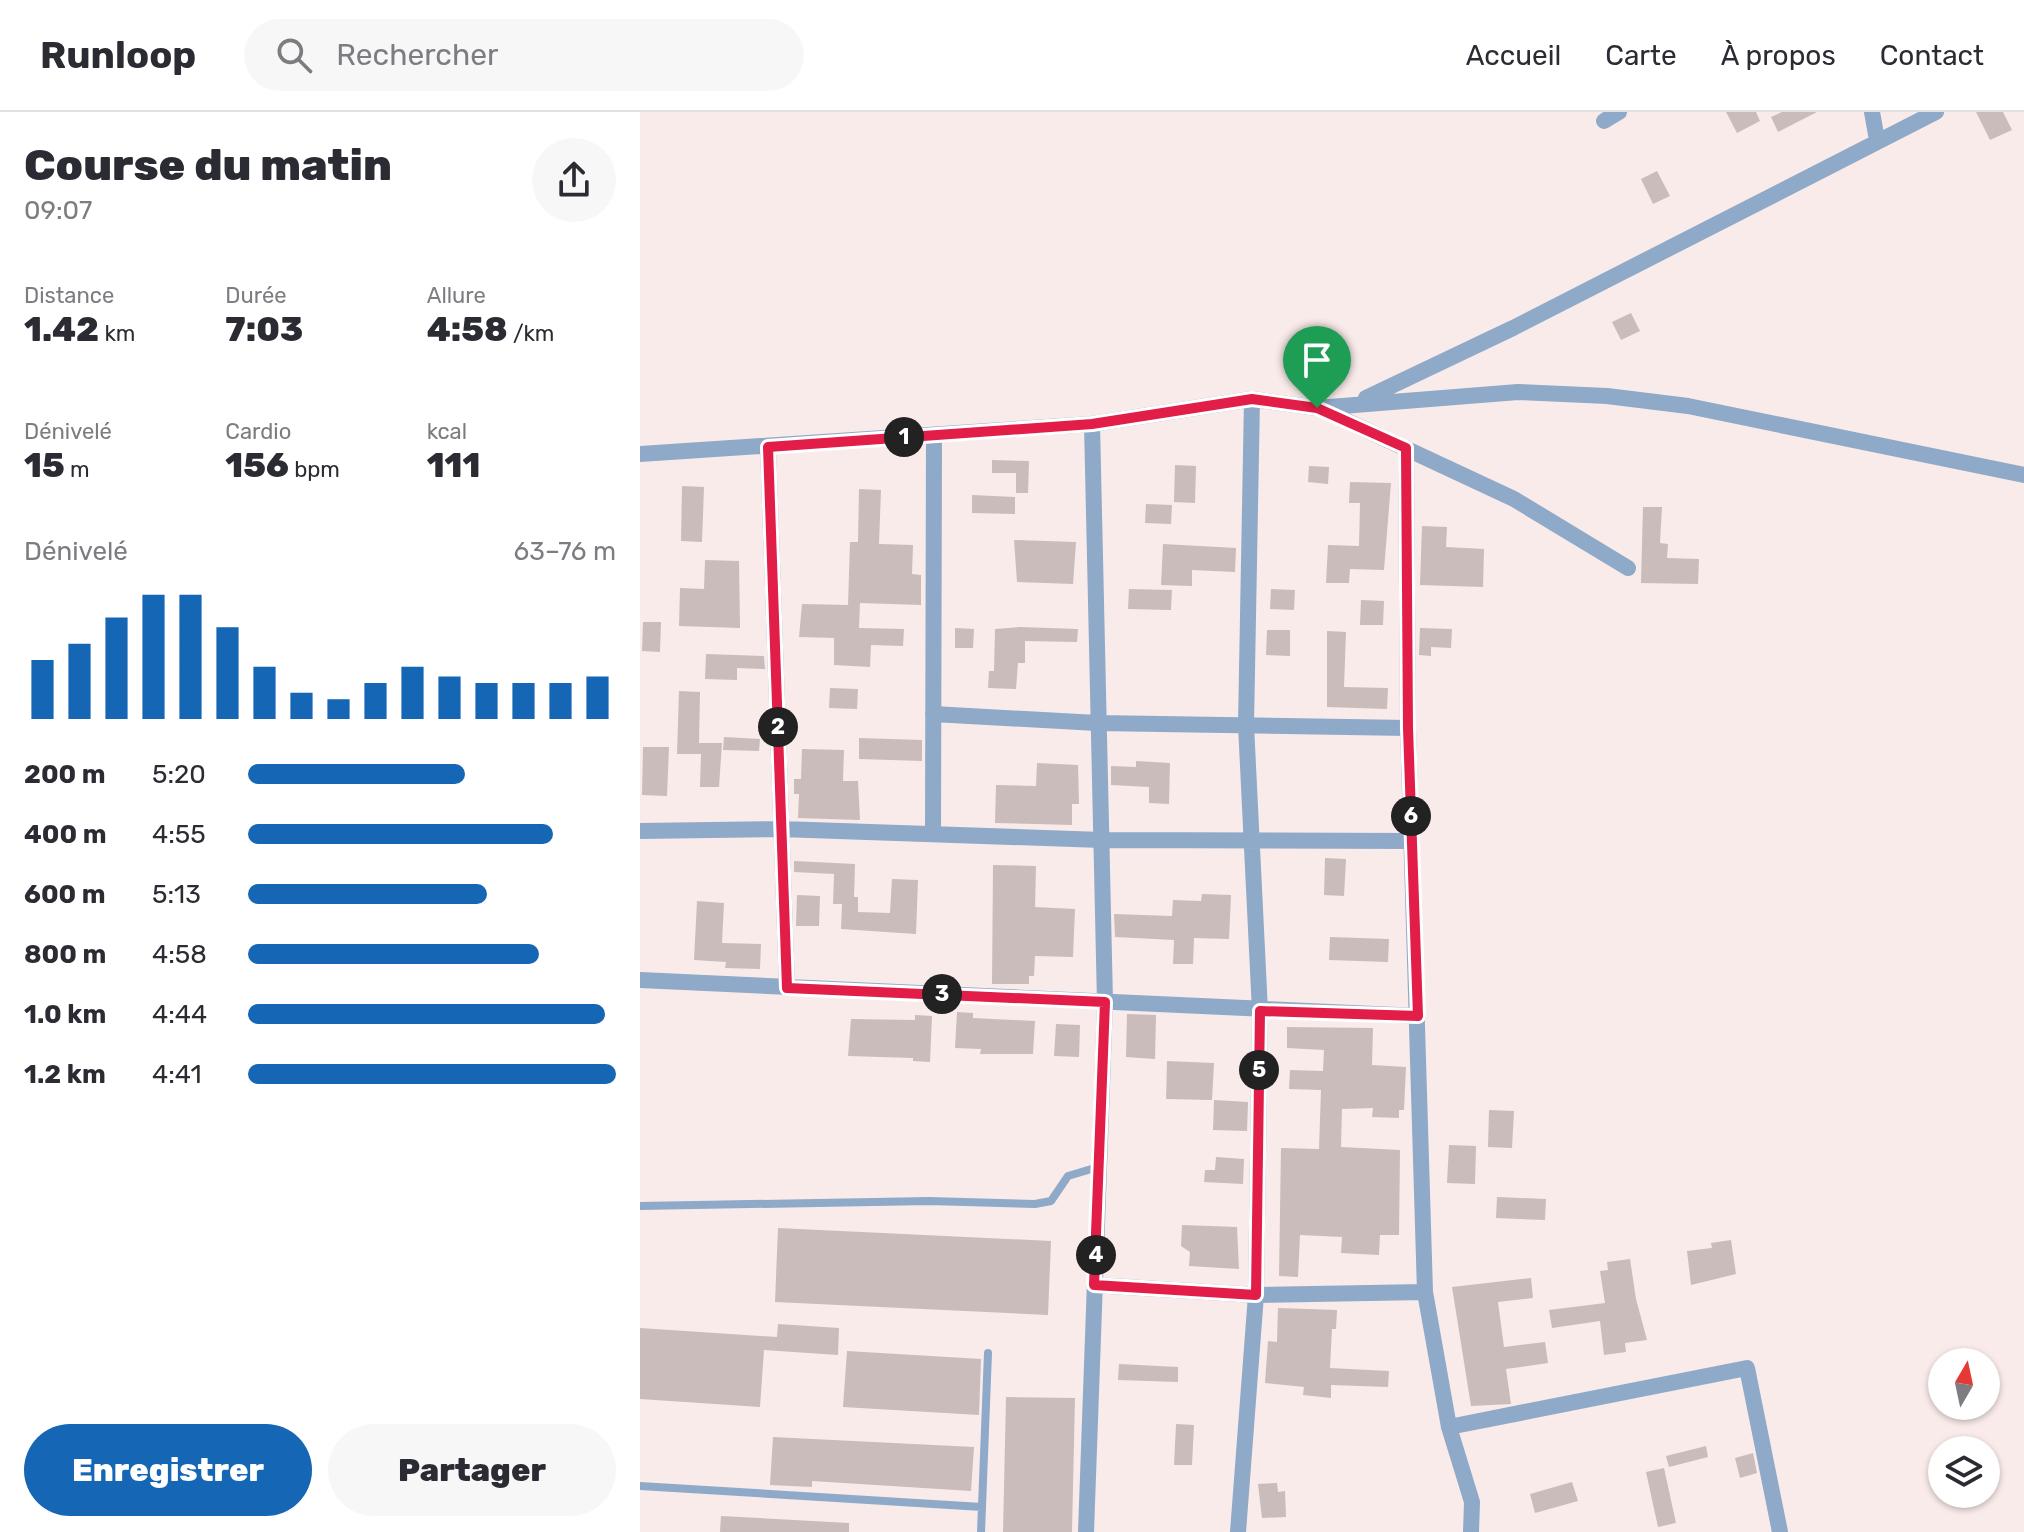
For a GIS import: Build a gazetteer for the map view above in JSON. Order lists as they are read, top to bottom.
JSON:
{
  "north": "top",
  "page": {
    "header": "Runloop",
    "search": "Rechercher",
    "nav": [
      "Accueil",
      "Carte",
      "À propos",
      "Contact"
    ],
    "heading": ["Course du matin", "09:07"],
    "stats": [
      ["Distance", "1.42 km"],
      ["Durée", "7:03"],
      ["Allure", "4:58 /km"],
      ["Dénivelé", "15 m"],
      ["Cardio", "156 bpm"],
      ["kcal", "111"]
    ],
    "pins": [
      "1",
      "2",
      "6",
      "3",
      "5",
      "4"
    ],
    "chart": ["Dénivelé", "63–76 m"],
    "list": [
      {
        "name": "200 m",
        "note": "5:20"
      },
      {
        "name": "400 m",
        "note": "4:55"
      },
      {
        "name": "600 m",
        "note": "5:13"
      },
      {
        "name": "800 m",
        "note": "4:58"
      },
      {
        "name": "1.0 km",
        "note": "4:44"
      },
      {
        "name": "1.2 km",
        "note": "4:41"
      }
    ],
    "buttons": ["Enregistrer", "Partager"]
  }
}
